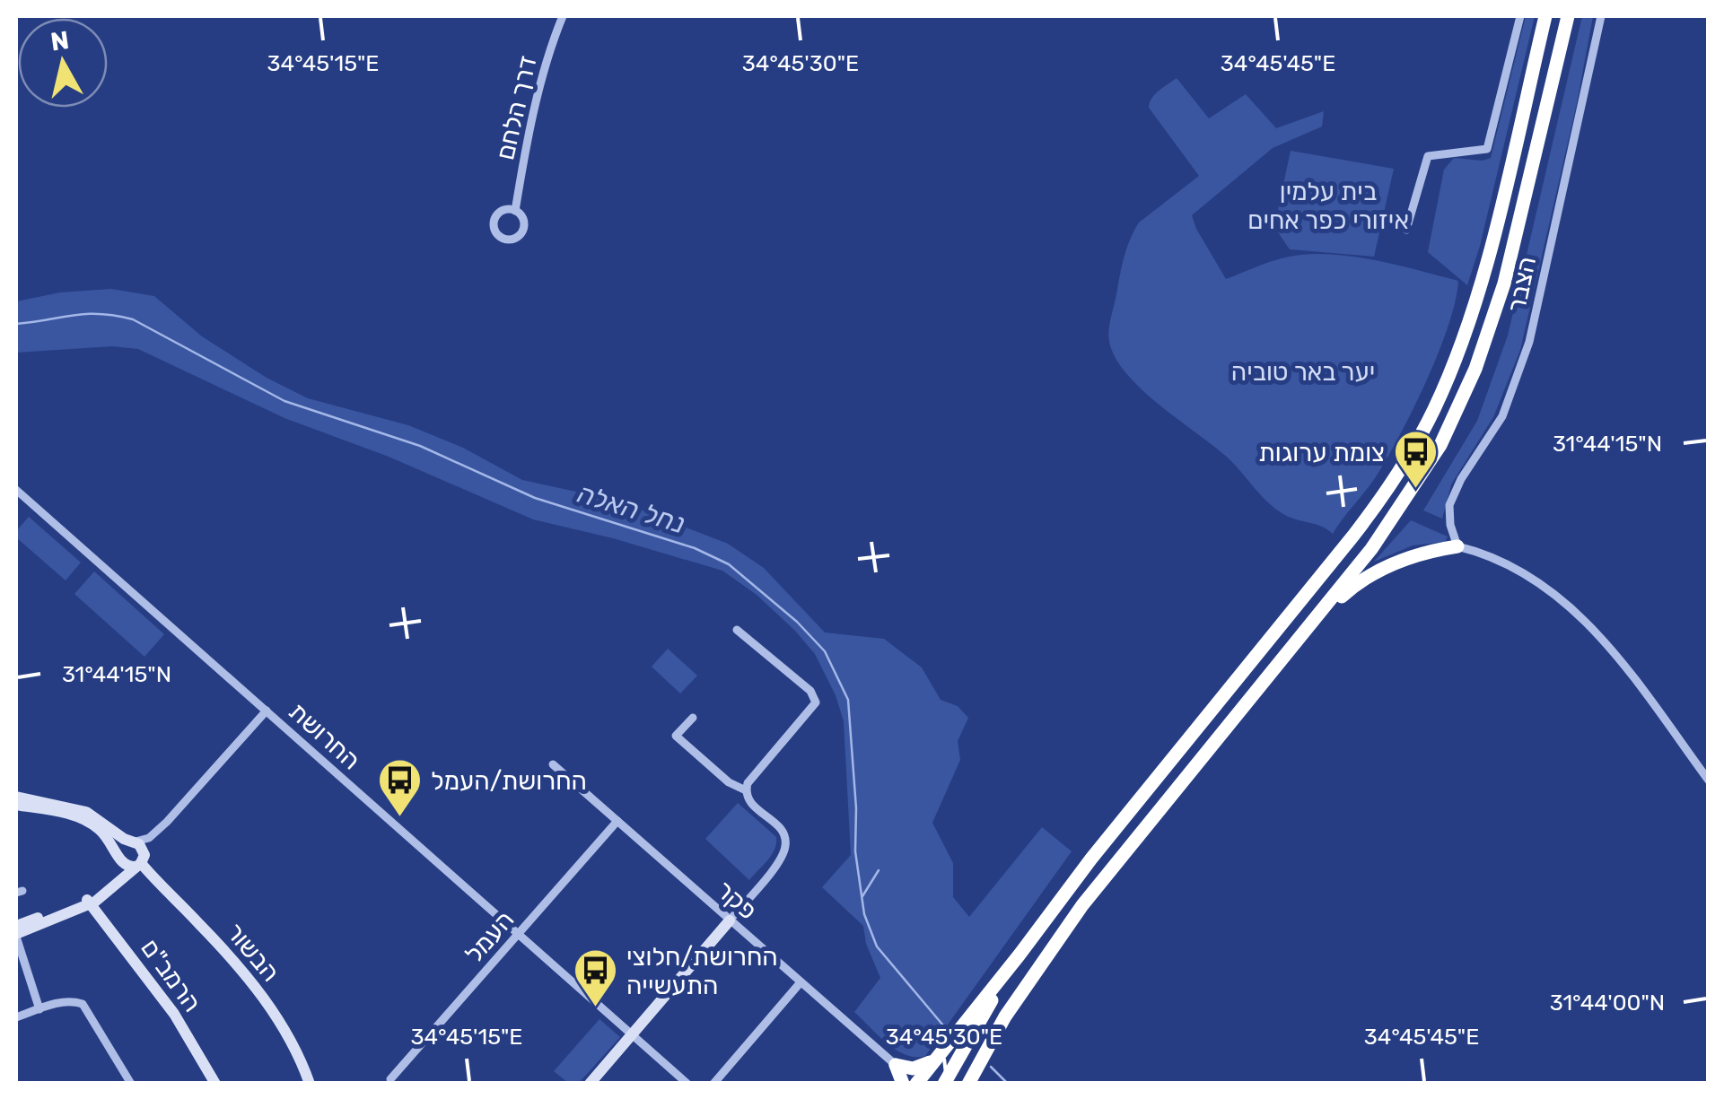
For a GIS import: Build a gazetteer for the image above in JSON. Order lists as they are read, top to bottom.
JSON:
{
  "streets": {
    "street": [
      "דרך הלחם",
      "הצבר",
      "החרושת",
      "פקר",
      "העמל",
      "הבשור",
      "הרמב\"ם"
    ]
  },
  "crossings": [
    ["החרושת", "העמל"],
    ["פקר", "העמל"]
  ],
  "water": ["נחל האלה"],
  "parks": ["בית עלמין איזורי כפר אחים", "יער באר טוביה"],
  "places": {
    "bus stop": ["צומת ערוגות", "החרושת/העמל", "החרושת/חלוצי התעשייה"]
  },
  "north": "top",
  "coordinates": [
    "34°45'15\"E",
    "34°45'30\"E",
    "34°45'45\"E",
    "31°44'15\"N",
    "31°44'00\"N"
  ]
}
